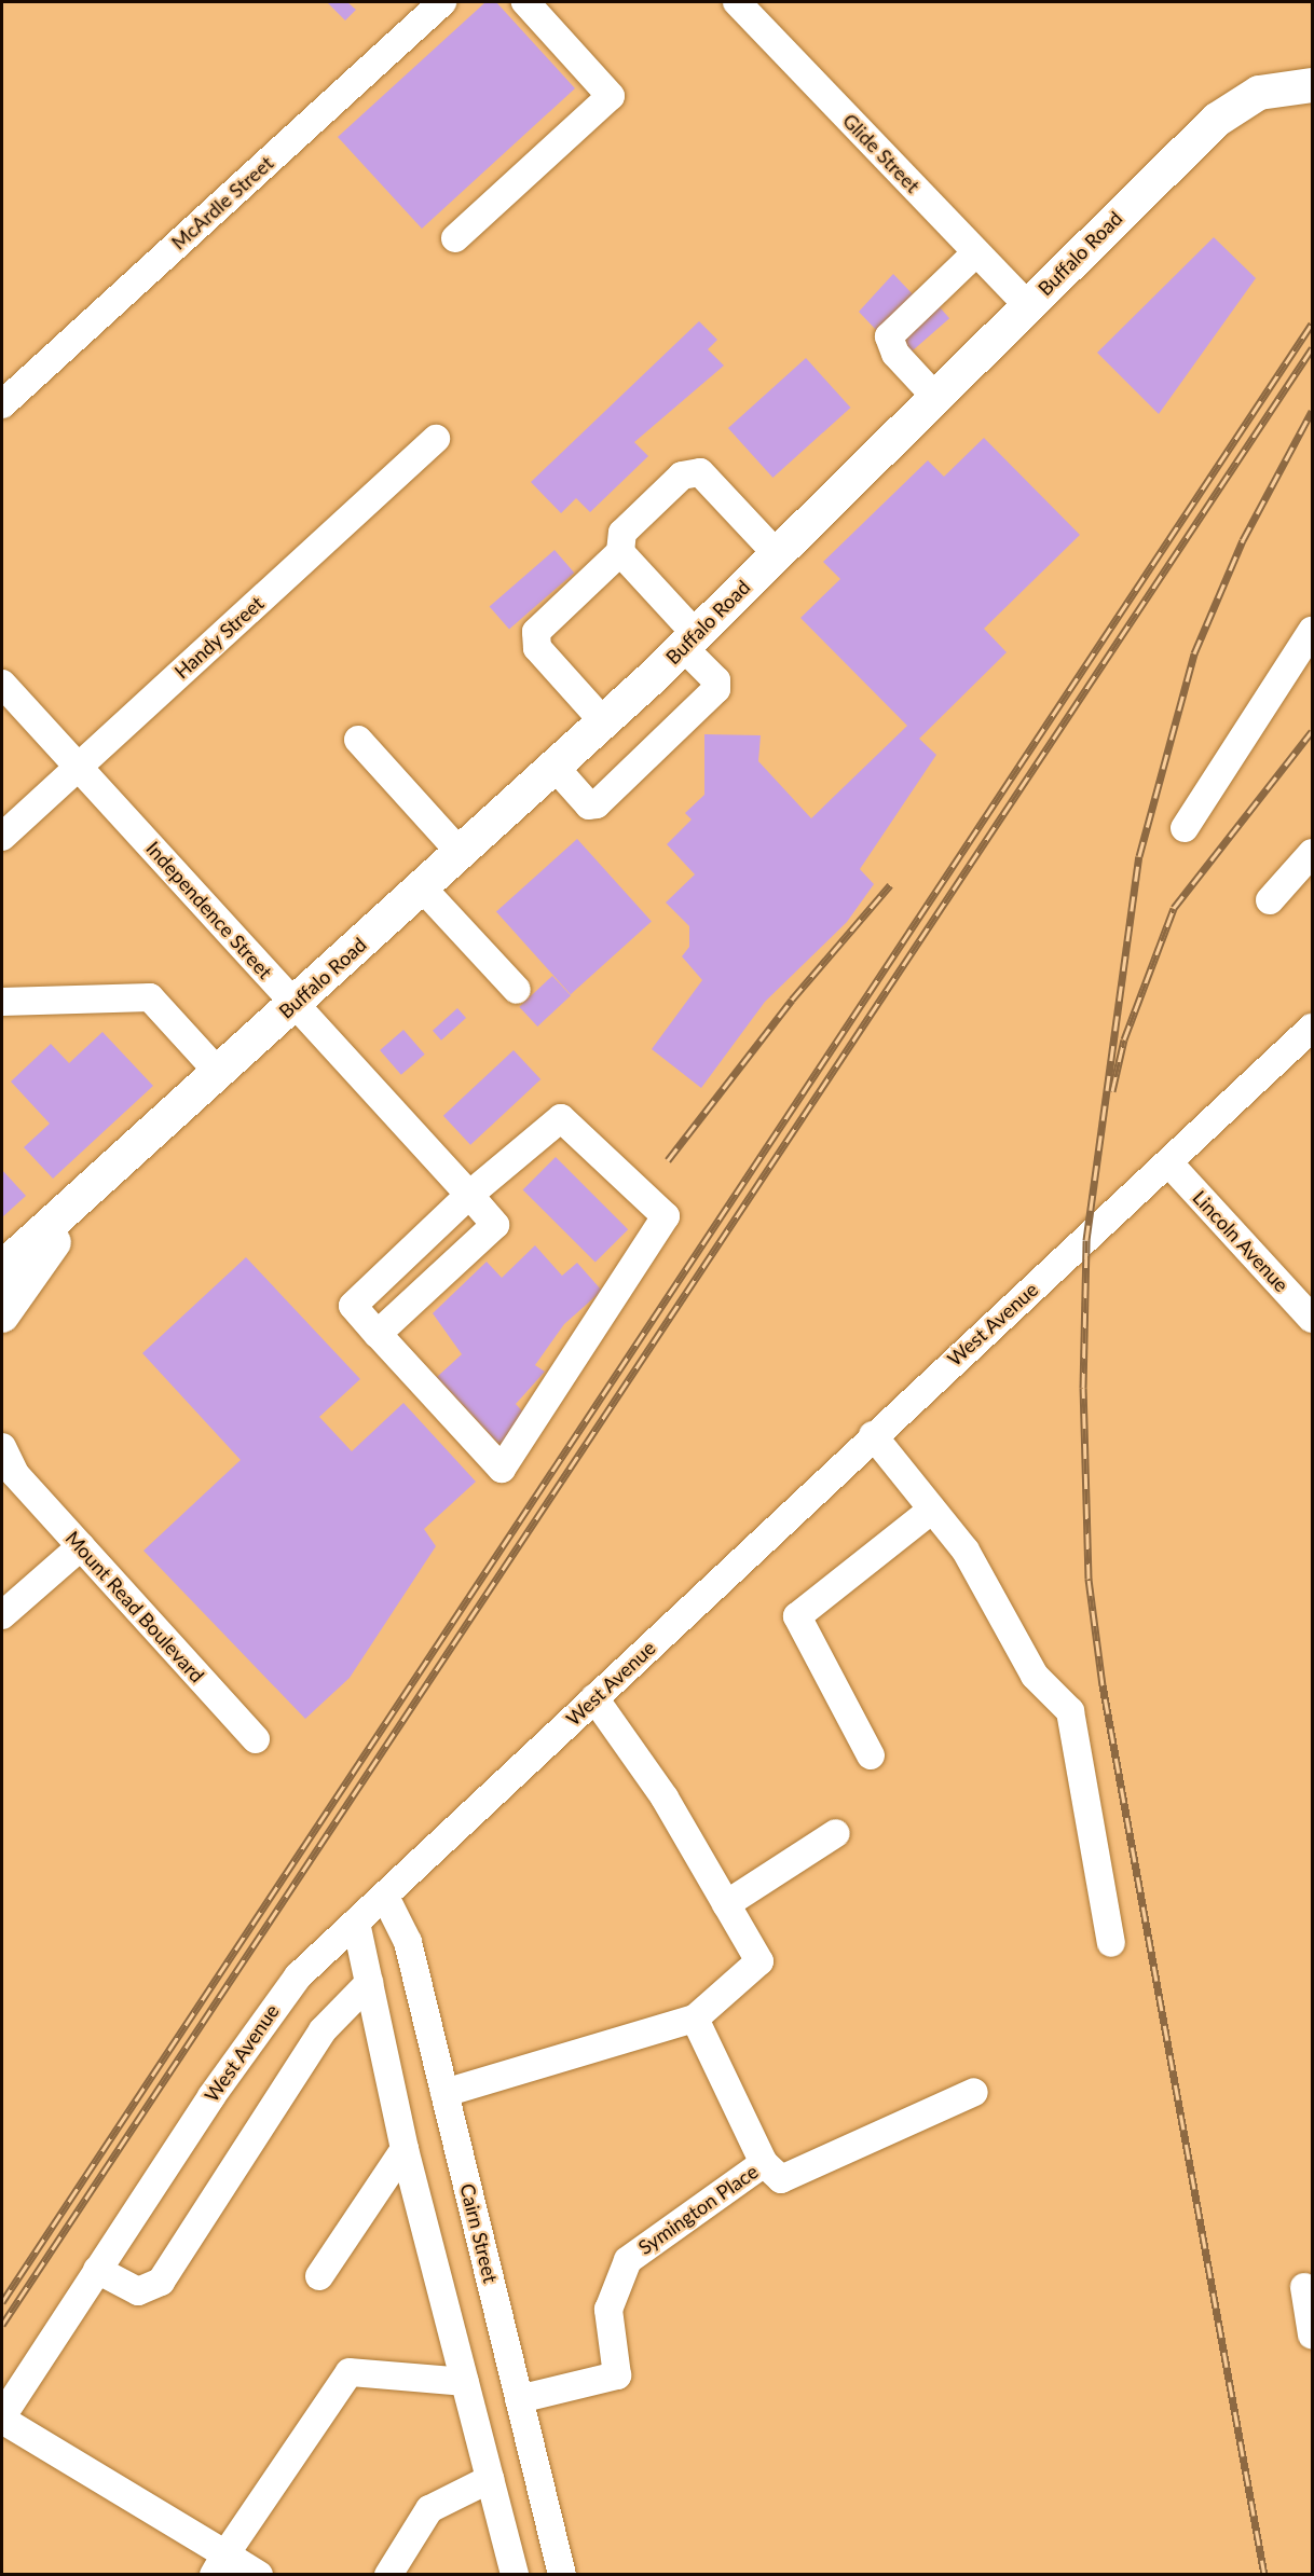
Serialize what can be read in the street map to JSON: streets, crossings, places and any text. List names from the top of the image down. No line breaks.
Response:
{"streets":{"main road":["Buffalo Road"],"street":["Glide Street","McArdle Street","Handy Street","Independence Street","Lincoln Avenue","West Avenue","Mount Read Boulevard","Symington Place","Cairn Street"]},"crossings":[["Glide Street","Buffalo Road"],["Buffalo Road","Independence Street"],["Handy Street","Independence Street"],["Lincoln Avenue","West Avenue"],["West Avenue","Cairn Street"],["Symington Place","Cairn Street"]]}
